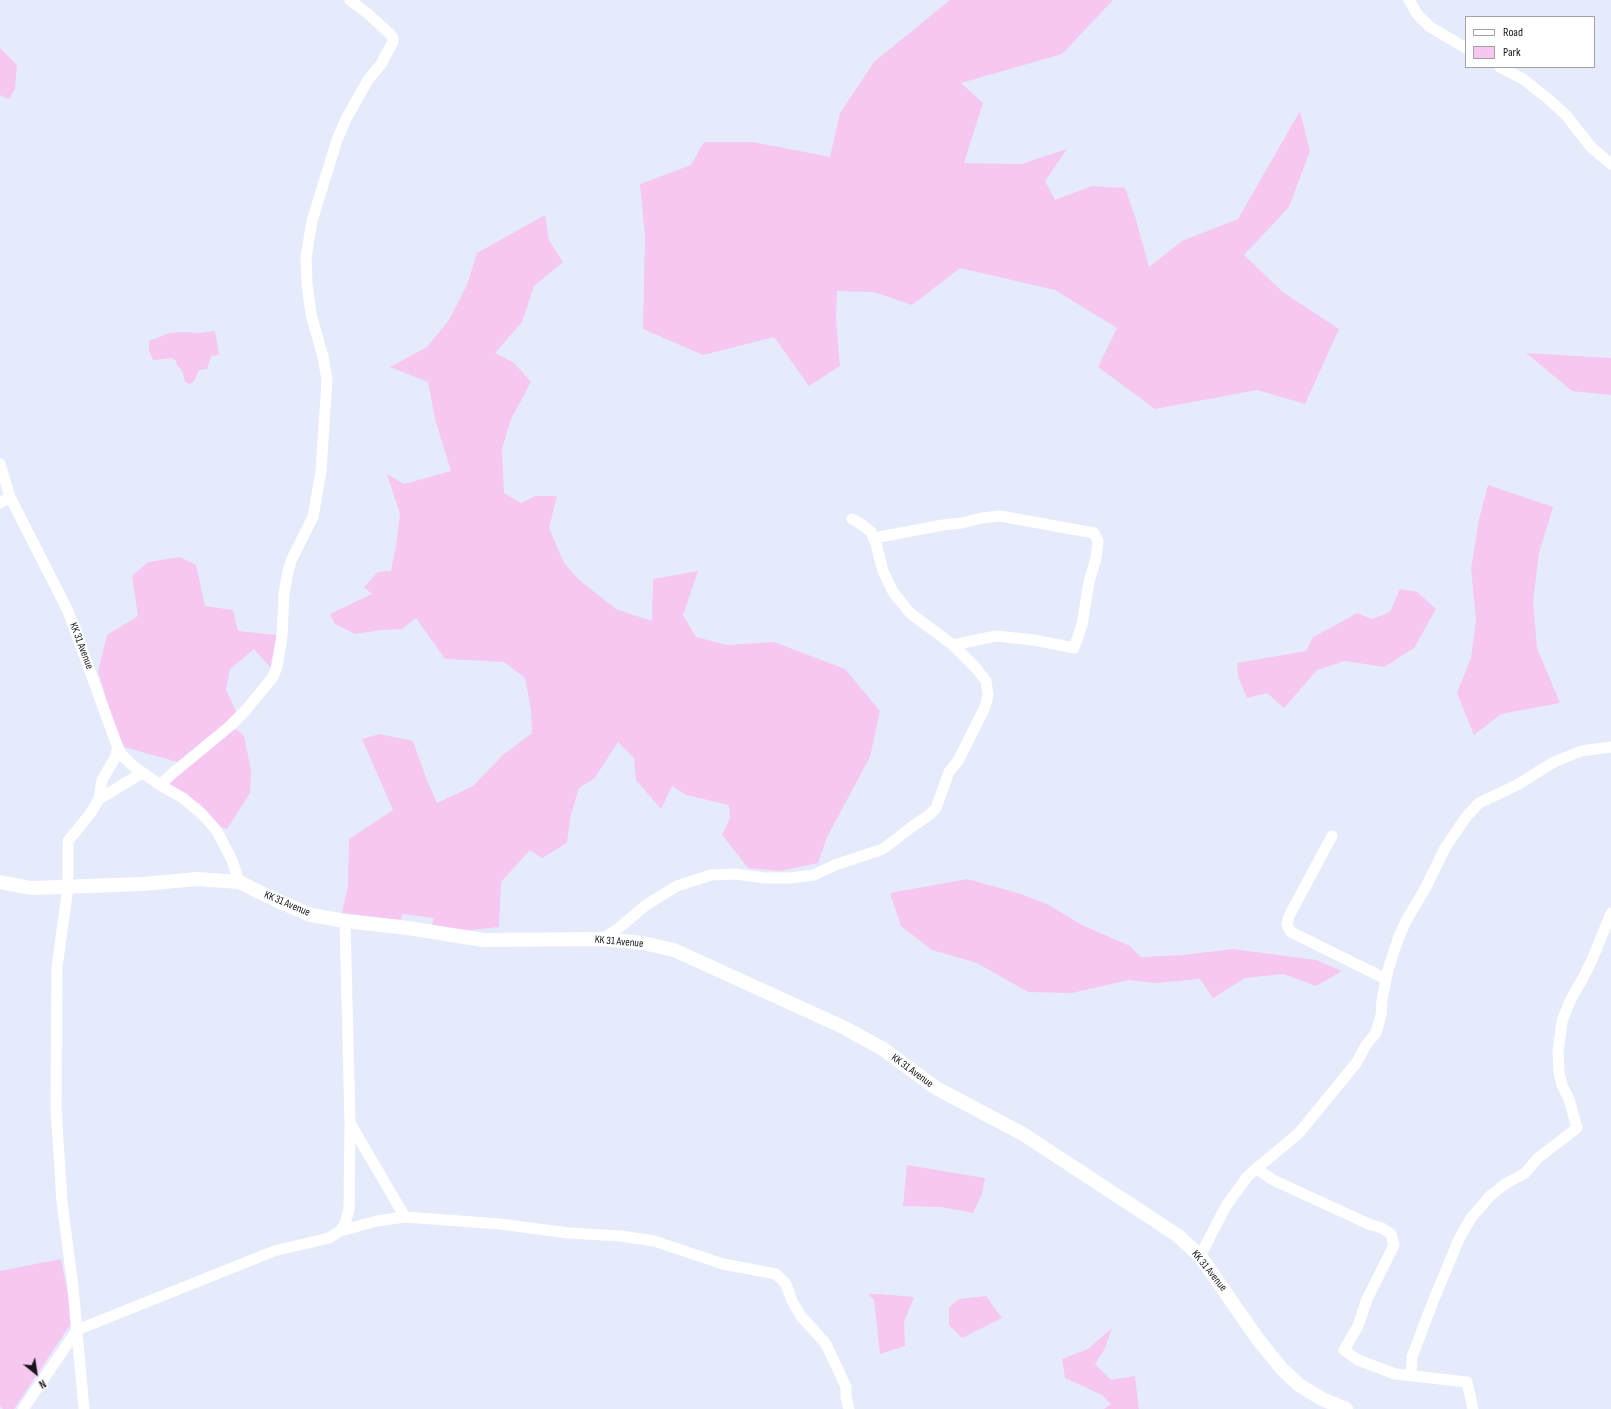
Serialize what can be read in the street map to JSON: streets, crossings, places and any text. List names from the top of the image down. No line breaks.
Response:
{"streets":{"main road":["KK 31 Avenue"]},"legend":["Road","Park"],"north":"bottom right"}
